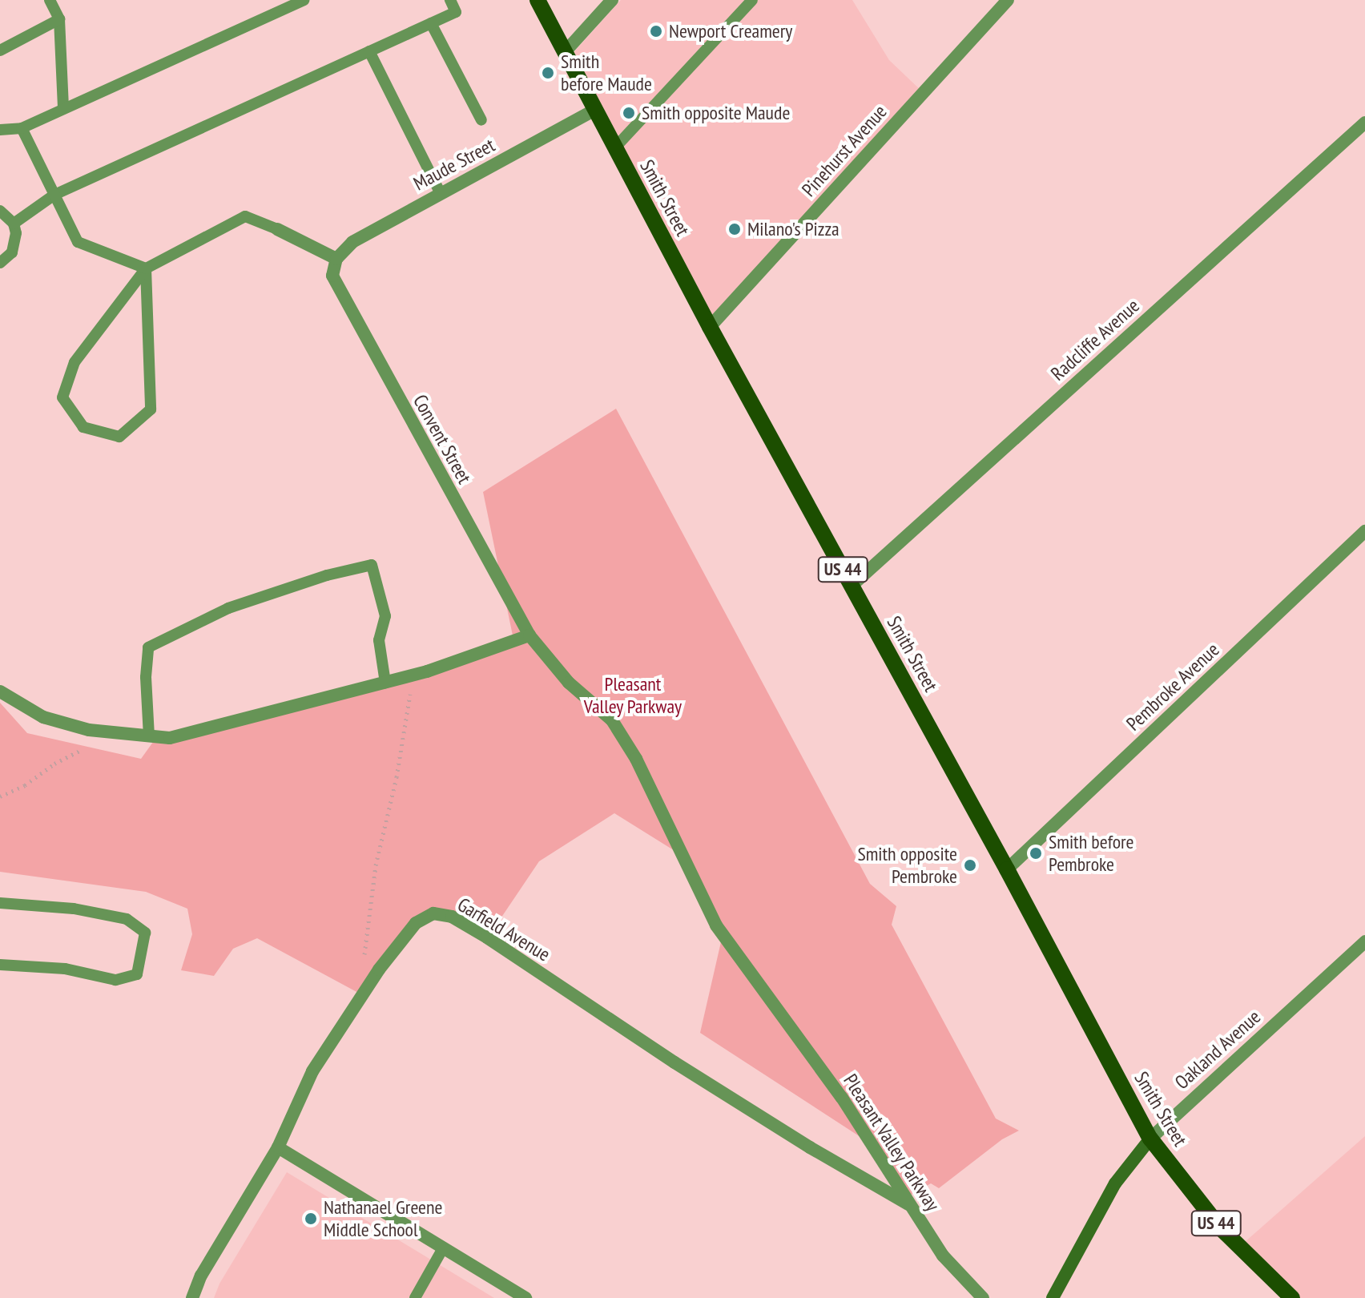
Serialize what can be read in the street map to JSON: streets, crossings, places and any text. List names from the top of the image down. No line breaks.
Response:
{"streets":{"main road":["Smith Street","US 44","Oakland Avenue"],"street":["Pinehurst Avenue","Maude Street","Radcliffe Avenue","Convent Street","Pembroke Avenue","Garfield Avenue","Pleasant Valley Parkway"]},"crossings":[["Pinehurst Avenue","Smith Street"],["Maude Street","Smith Street"],["Maude Street","Convent Street"],["Smith Street","Radcliffe Avenue"],["Smith Street","Pembroke Avenue"],["Smith Street","Oakland Avenue"],["Convent Street","Pleasant Valley Parkway"],["Garfield Avenue","Pleasant Valley Parkway"]],"parks":["Pleasant Valley Parkway"],"places":["Newport Creamery","Smith before Maude","Smith opposite Maude","Milano's Pizza","Smith before Pembroke","Smith opposite Pembroke","Nathanael Greene Middle School"]}
